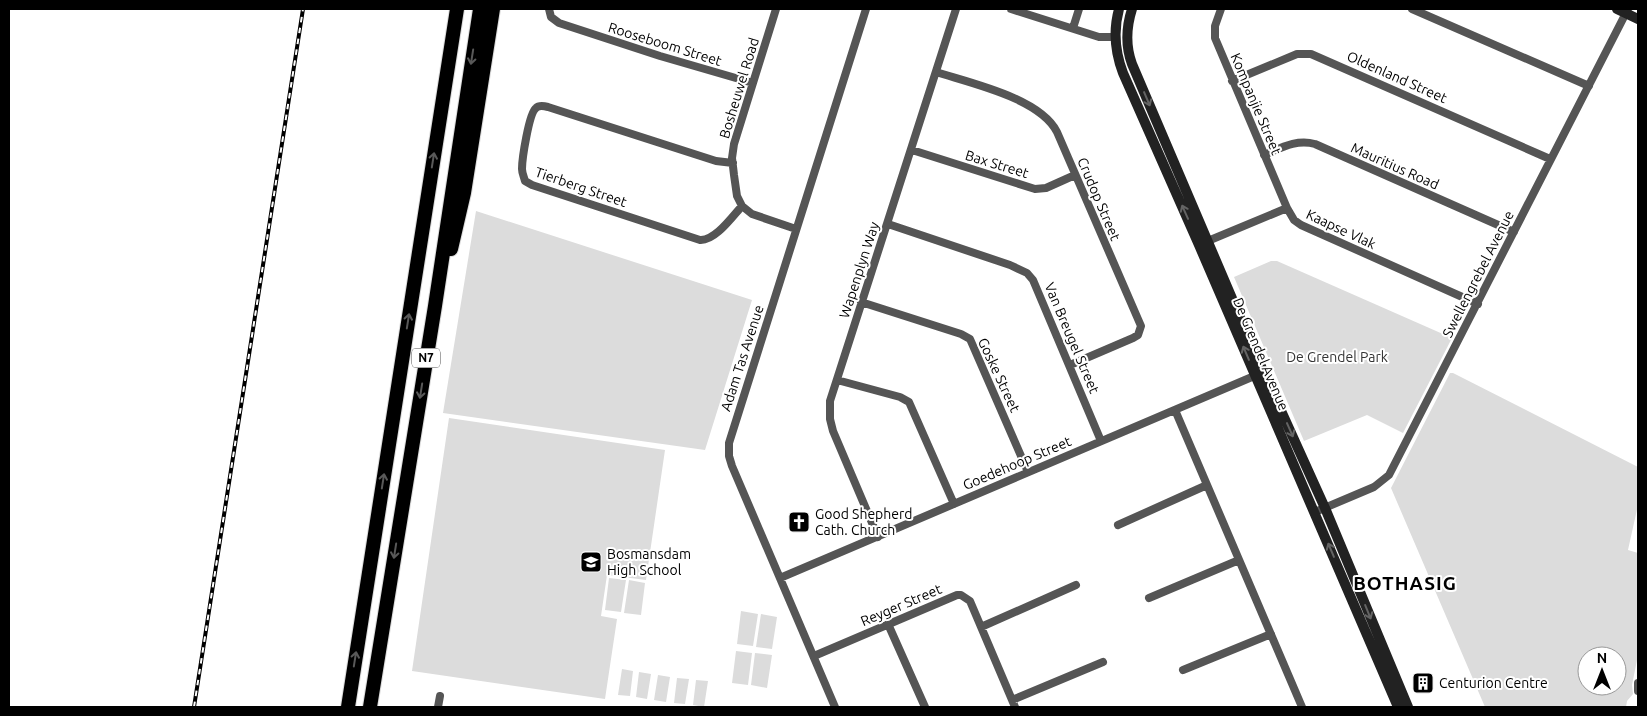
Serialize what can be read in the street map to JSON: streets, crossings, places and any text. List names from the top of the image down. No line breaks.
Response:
{"streets":{"highway":["N7"],"street":["Rooseboom Street","Oldenland Street","Bosheuwel Road","Kompanjie Street","Bax Street","Mauritius Road","Tierberg Street","Crudop Street","Kaapse Vlak","Wapenplyn Way","Swellengrebel Avenue","Van Breugel Street","De Grendel Avenue","Adam Tas Avenue","Goske Street","Goedehoop Street","Reyger Street"]},"crossings":[["Rooseboom Street","Bosheuwel Road"],["Oldenland Street","Kompanjie Street"],["Oldenland Street","Swellengrebel Avenue"],["Bosheuwel Road","Tierberg Street"],["Kompanjie Street","Mauritius Road"],["Kompanjie Street","Kaapse Vlak"],["Bax Street","Crudop Street"],["Bax Street","Wapenplyn Way"],["Mauritius Road","Swellengrebel Avenue"],["Crudop Street","Wapenplyn Way"],["Crudop Street","Van Breugel Street"],["Kaapse Vlak","Swellengrebel Avenue"],["Kaapse Vlak","De Grendel Avenue"],["Wapenplyn Way","Van Breugel Street"],["Wapenplyn Way","Goske Street"],["Wapenplyn Way","Goedehoop Street"],["Swellengrebel Avenue","De Grendel Avenue"],["Van Breugel Street","Goedehoop Street"],["De Grendel Avenue","Goedehoop Street"],["Adam Tas Avenue","Goedehoop Street"],["Adam Tas Avenue","Reyger Street"],["Goske Street","Goedehoop Street"]],"districts":["BOTHASIG"],"parks":["De Grendel Park"],"places":{"church":["Good Shepherd Cath. Church"],"school or university":["Bosmansdam High School"],"building":["Centurion Centre"]},"north":"top"}
